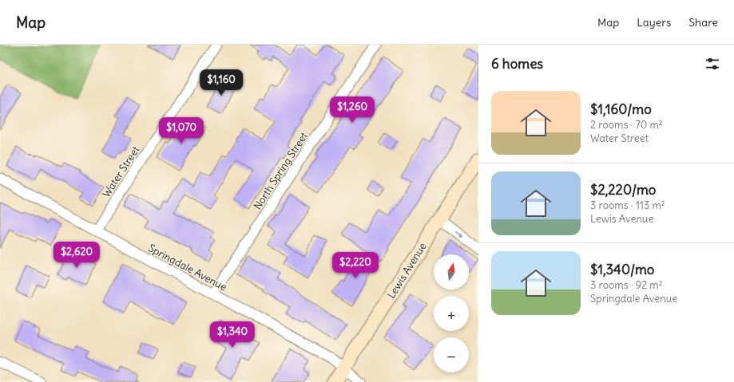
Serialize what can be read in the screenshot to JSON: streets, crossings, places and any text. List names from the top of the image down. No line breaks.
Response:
{"streets":{"main road":["Lewis Avenue"],"street":["North Spring Street","Water Street","Springdale Avenue"]},"crossings":[["North Spring Street","Springdale Avenue"],["Water Street","Springdale Avenue"],["Springdale Avenue","Lewis Avenue"]],"north":"top","page":{"header":"Map","nav":["Map","Layers","Share"],"heading":"6 homes","price":["$1,160","$1,260","$1,070","$2,620","$2,220","$1,340"],"list":[{"name":"$1,160/mo","note":"2 rooms · 70 m² · Water Street"},{"name":"$2,220/mo","note":"3 rooms · 113 m² · Lewis Avenue"},{"name":"$1,340/mo","note":"3 rooms · 92 m² · Springdale Avenue"}],"map_buttons":["+","−"]}}
